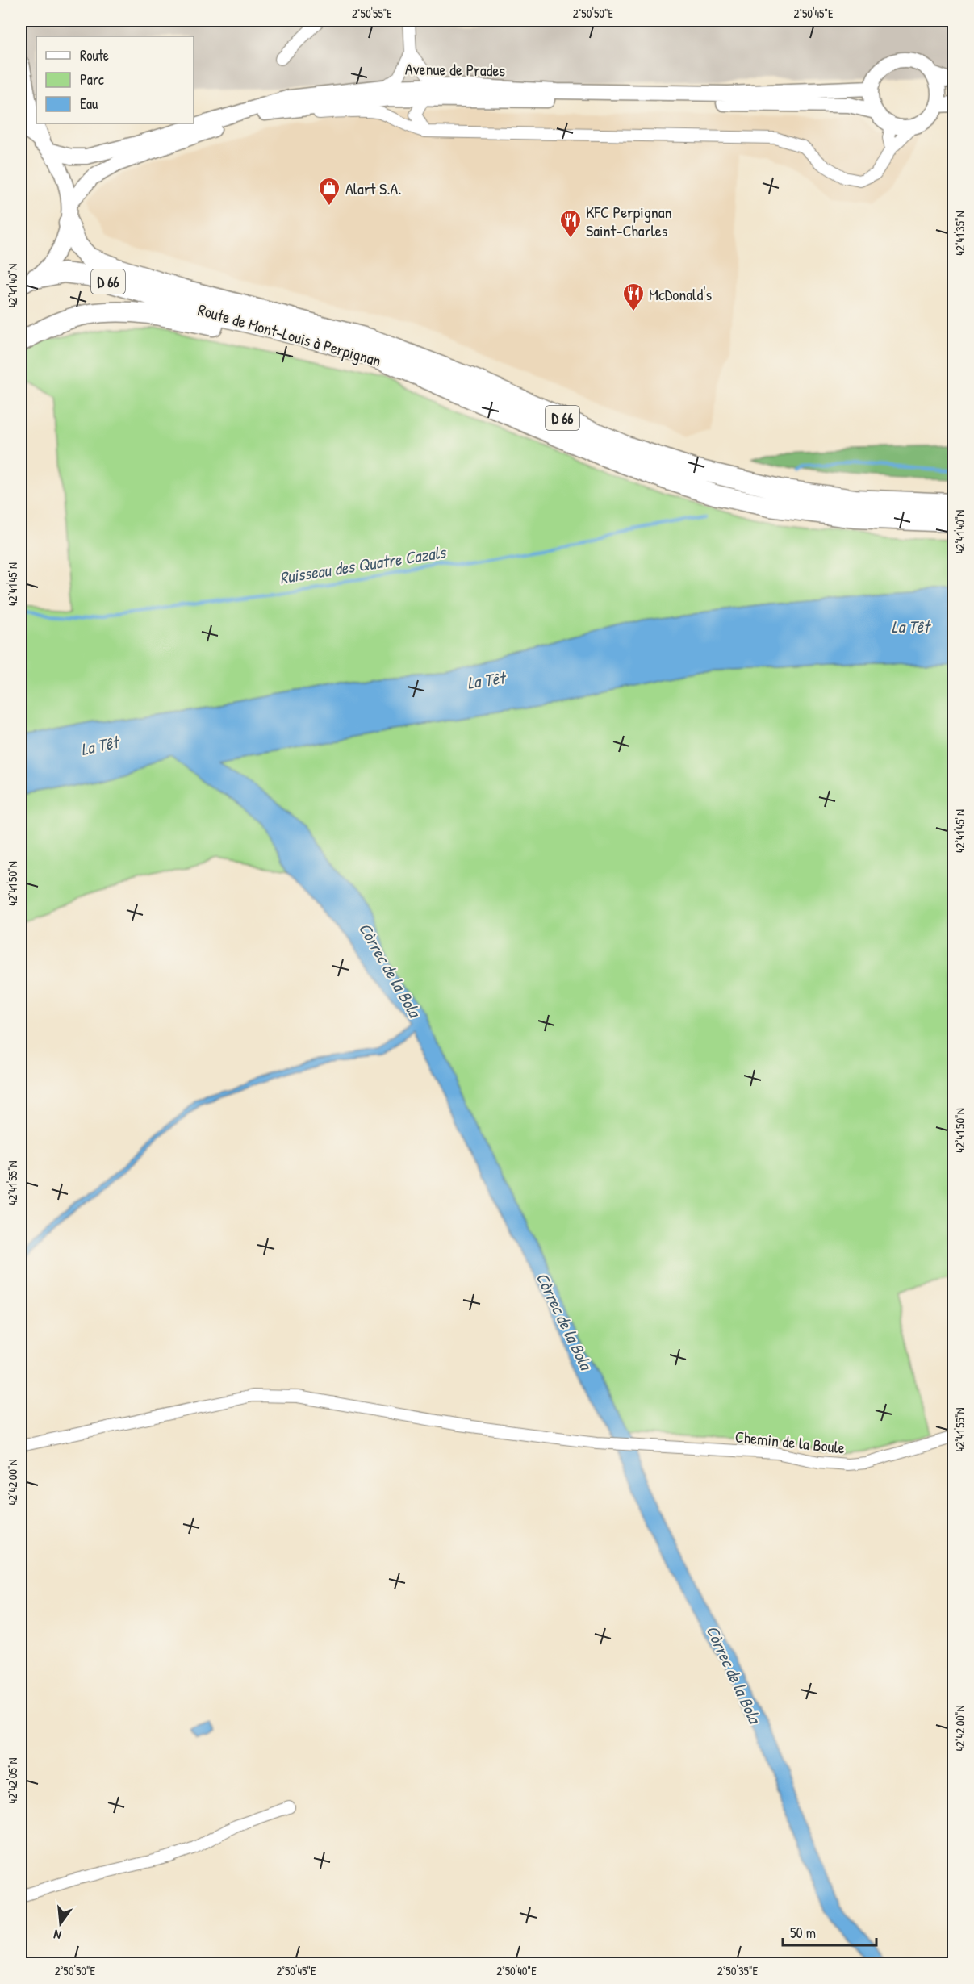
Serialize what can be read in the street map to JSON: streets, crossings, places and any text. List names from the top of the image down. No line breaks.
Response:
{"streets":{"highway":["D 66","Route de Mont-Louis à Perpignan"],"main road":["Avenue de Prades"],"street":["Chemin de la Boule"]},"crossings":[["D 66","Route de Mont-Louis à Perpignan"]],"water":["Ruisseau des Quatre Cazals","La Têt","Còrrec de la Bola"],"places":{"shop":["Alart S.A."],"restaurant":["KFC Perpignan Saint-Charles","McDonald's"]},"legend":["Route","Parc","Eau"],"scale_bar":"50 m","north":"bottom","coordinates":["2°50'55\"E","2°50'50\"E","2°50'45\"E","42°41'35\"N","42°41'40\"N","42°41'45\"N","42°41'50\"N","42°41'55\"N","42°42'00\"N","42°42'05\"N","2°50'40\"E","2°50'35\"E"]}
